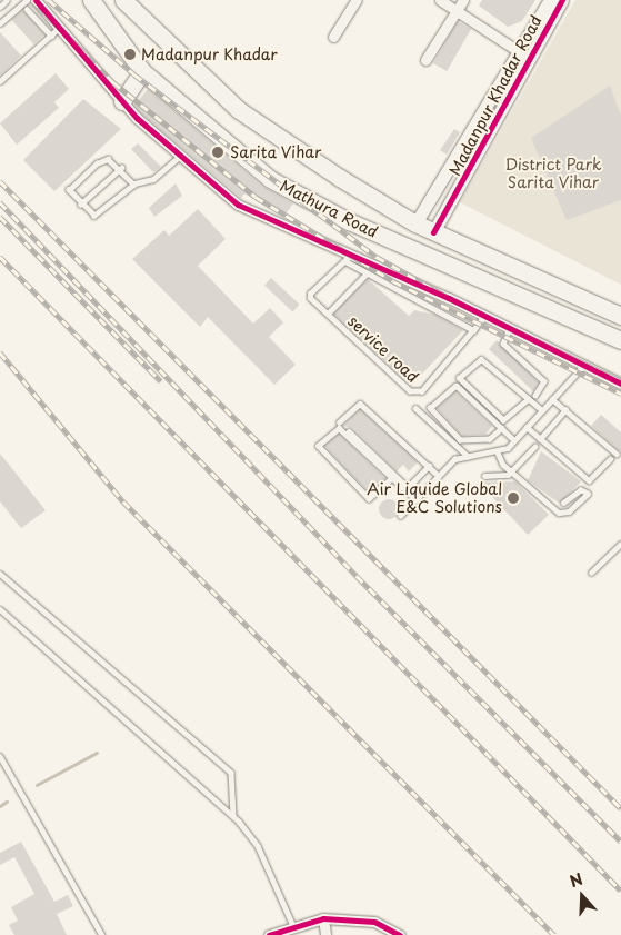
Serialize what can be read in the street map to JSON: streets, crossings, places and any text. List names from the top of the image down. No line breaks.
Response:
{"streets":{"highway":["Mathura Road"],"street":["Madanpur Khadar Road"],"lane":["service road"]},"crossings":[["Madanpur Khadar Road","Mathura Road"]],"parks":["District Park Sarita Vihar"],"places":["Madanpur Khadar","Sarita Vihar","Air Liquide Global E&C Solutions"],"north":"top"}
